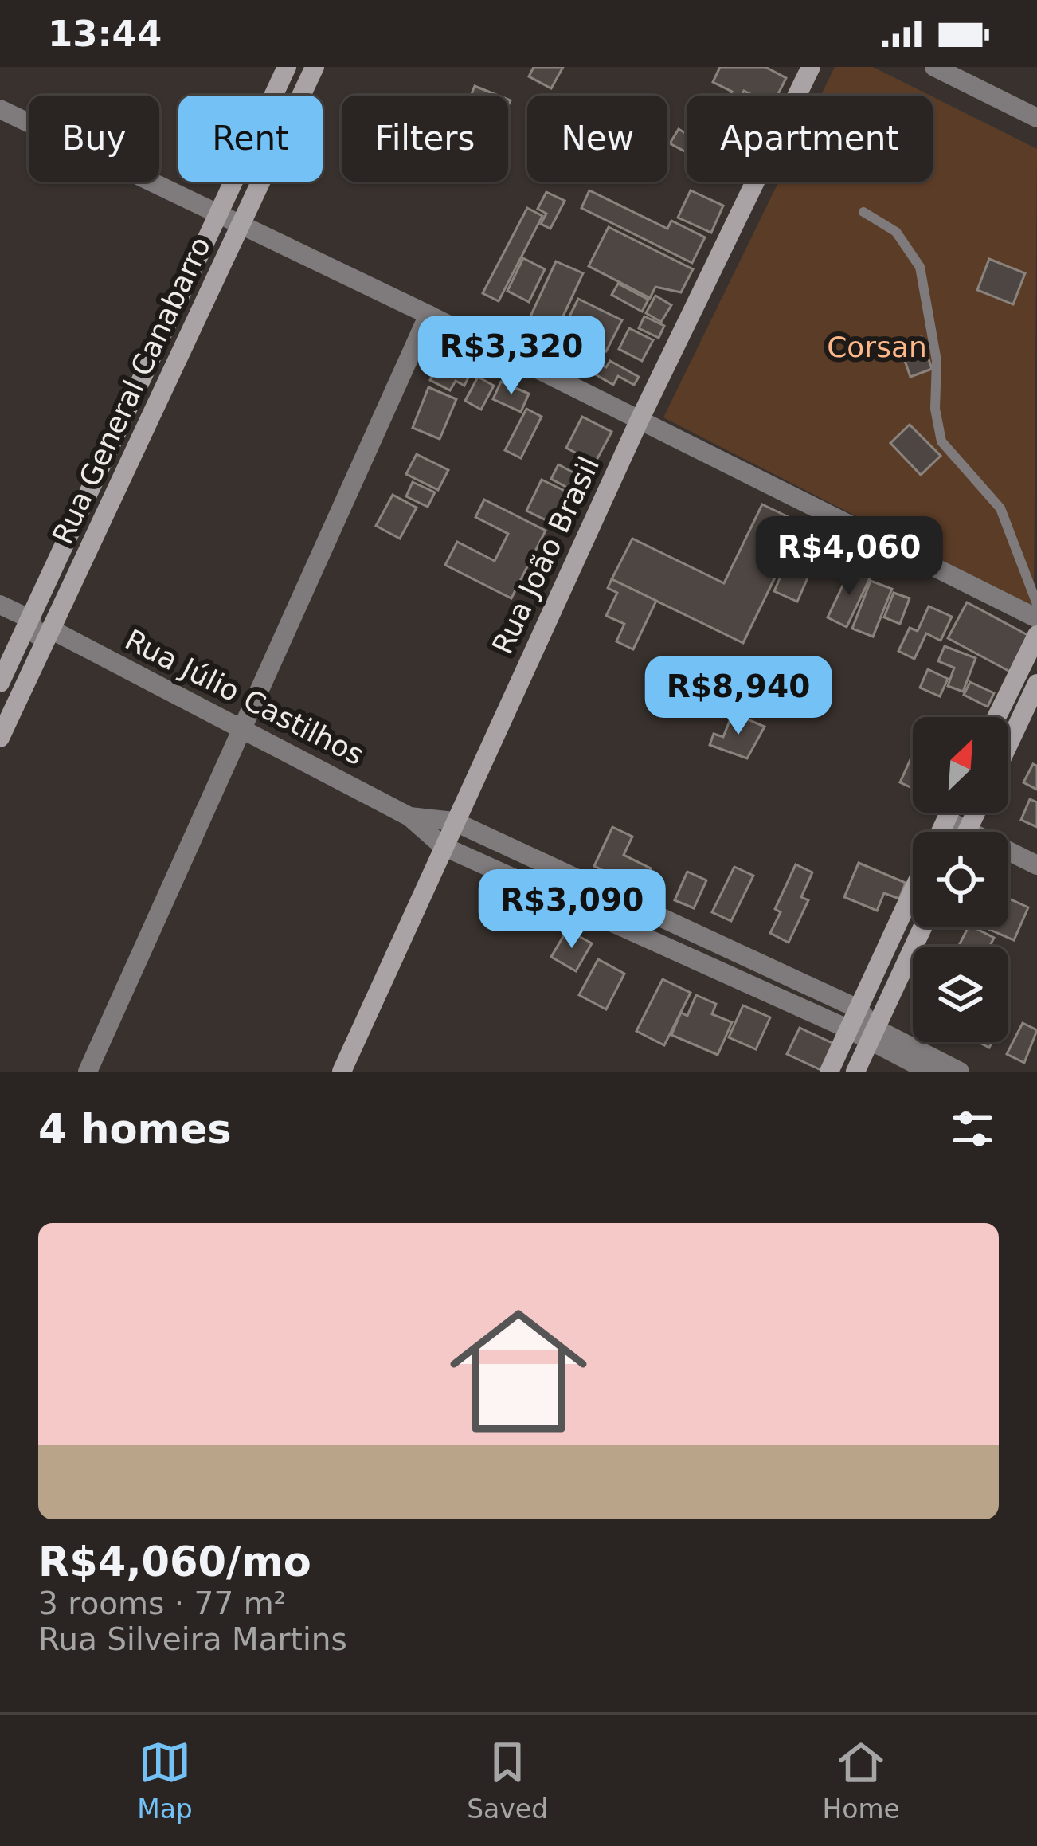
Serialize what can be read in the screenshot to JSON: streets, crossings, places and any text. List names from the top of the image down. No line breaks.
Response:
{"streets":{"street":["Rua General Canabarro","Rua João Brasil","Rua Júlio Castilhos"]},"crossings":[["Rua General Canabarro","Rua Júlio Castilhos"],["Rua João Brasil","Rua Júlio Castilhos"]],"parks":["Corsan"],"north":"top right","page":{"status":"13:44","chip":["Buy","Rent","Filters","New","Apartment"],"price":["R$3,320","R$4,060","R$8,940","R$3,090"],"heading":"4 homes","list":[{"name":"R$4,060/mo","note":"3 rooms · 77 m² · Rua Silveira Martins"}],"tabs":["Map","Saved","Home"]}}
